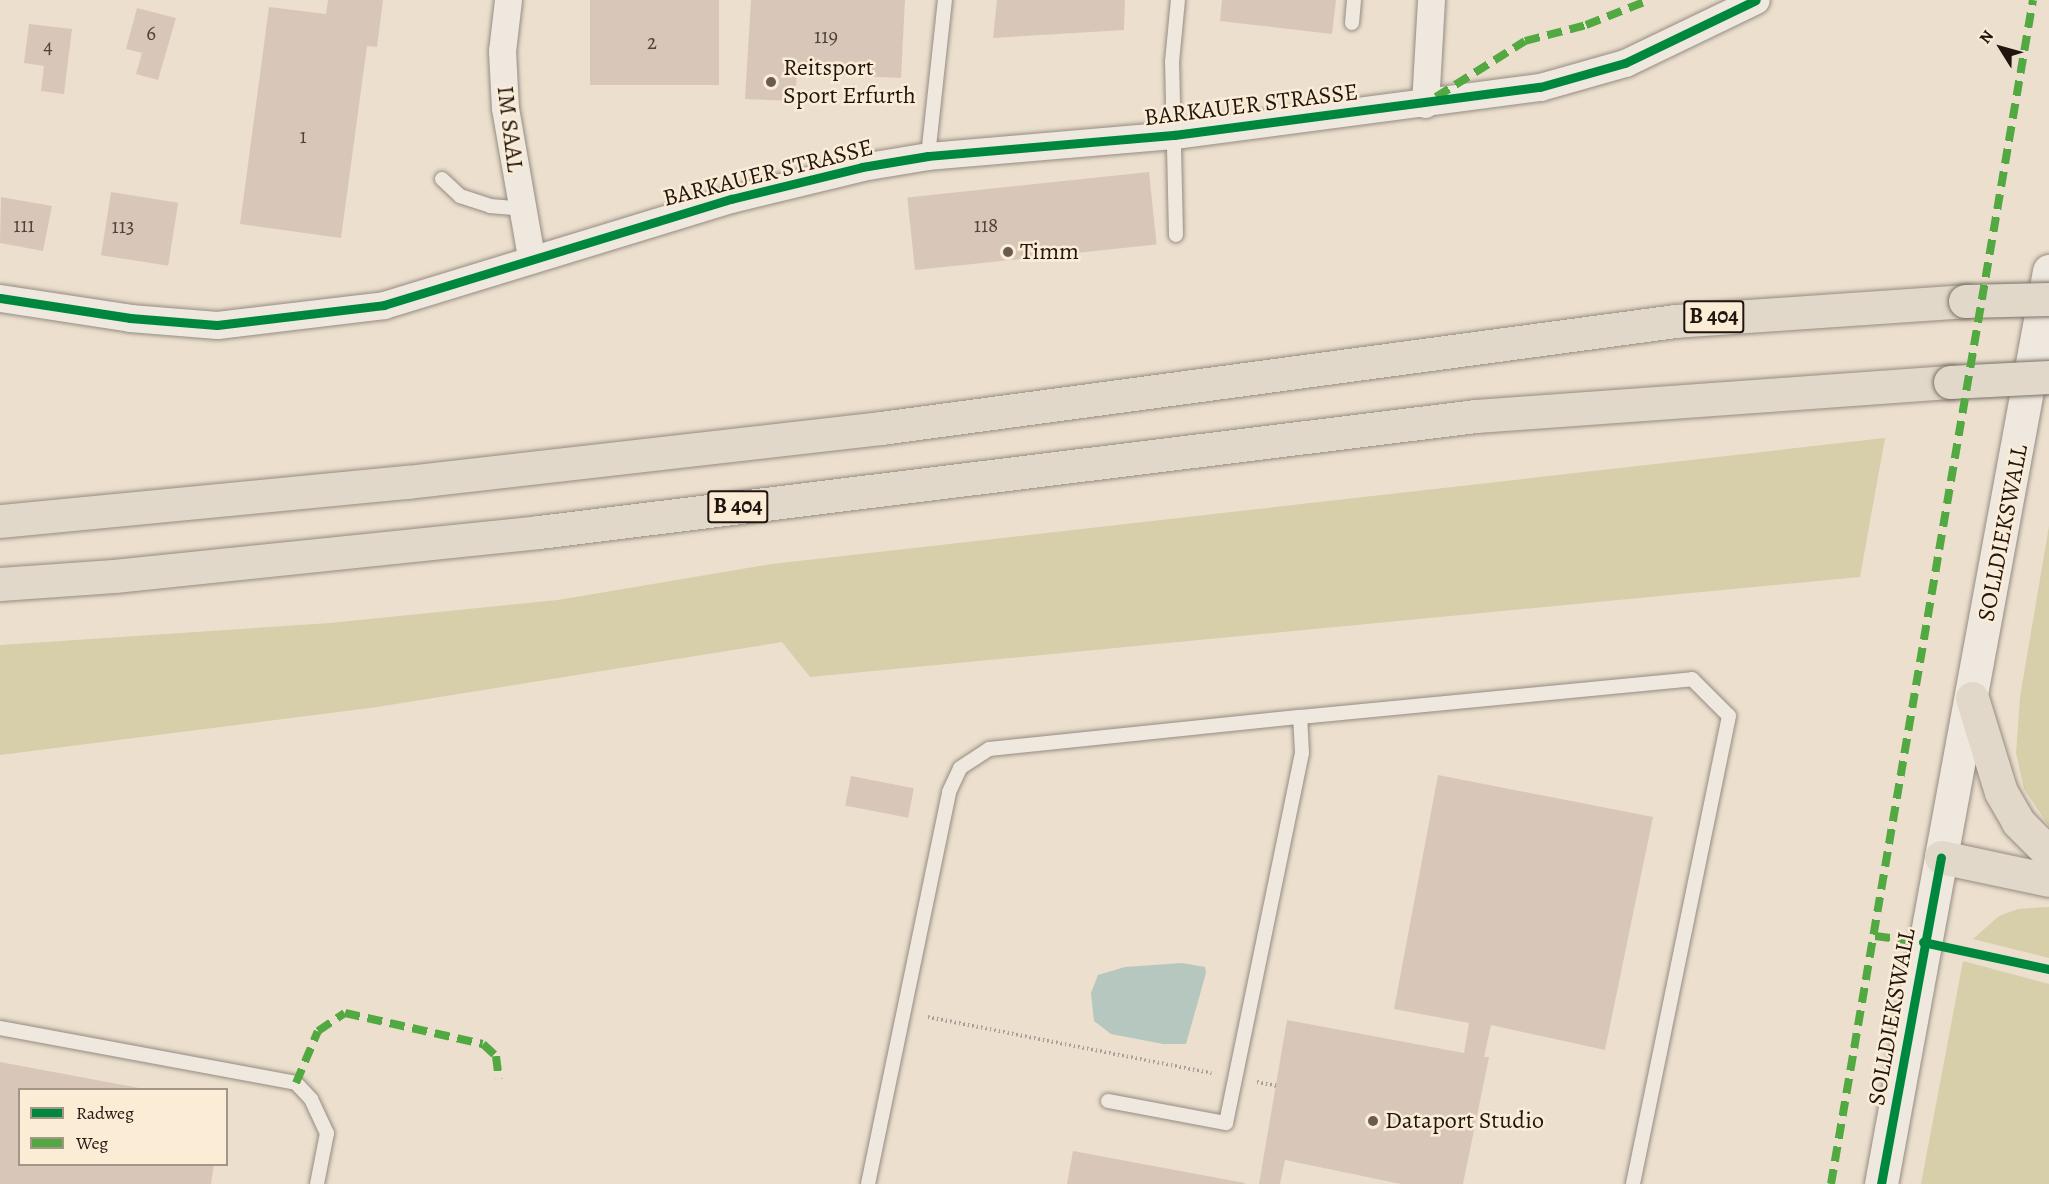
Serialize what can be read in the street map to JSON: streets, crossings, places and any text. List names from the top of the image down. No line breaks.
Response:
{"streets":{"highway":["B 404"],"main road":["SOLLDIEKSWALL"],"street":["BARKAUER STRASSE","IM SAAL"]},"crossings":[["BARKAUER STRASSE","IM SAAL"]],"places":["Reitsport Sport Erfurth","Timm","Dataport Studio"],"house_numbers":["6","119","2","4","1","111","118","113"],"legend":["Radweg","Weg"],"north":"top left"}
